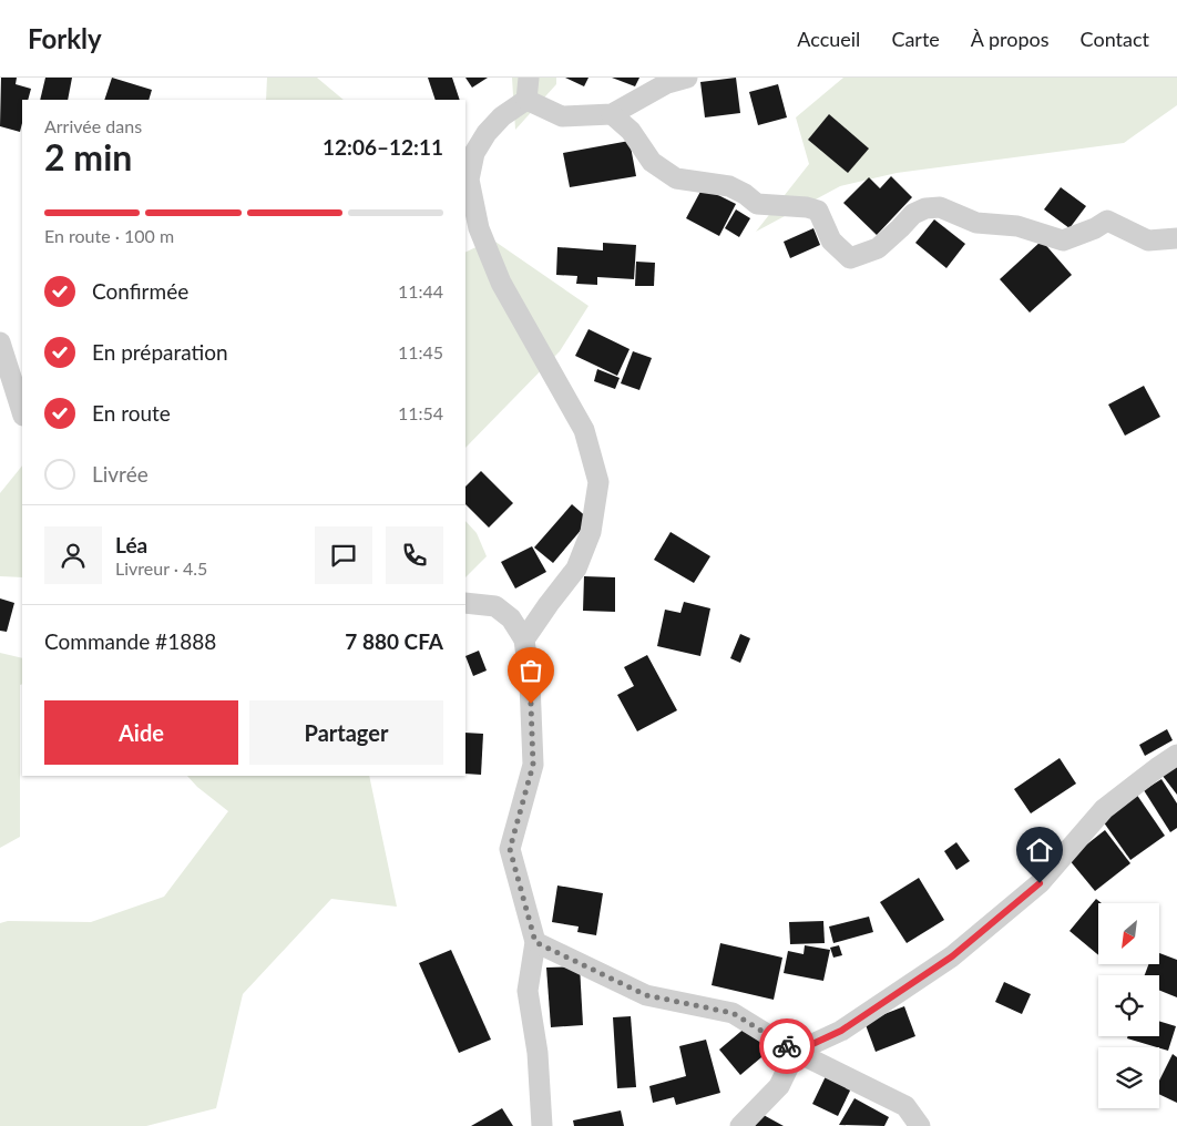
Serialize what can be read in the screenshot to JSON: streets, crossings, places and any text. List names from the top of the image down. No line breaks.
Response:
{"north":"bottom left","page":{"header":"Forkly","nav":["Accueil","Carte","À propos","Contact"],"heading":["2 min","Arrivée dans","12:06–12:11"],"panel":["Léa","Livreur · 4.5","Commande #1888","7 880 CFA"],"bar":"En route · 100 m","list":[["Confirmée","11:44"],["En préparation","11:45"],["En route","11:54"],"Livrée"],"buttons":["Aide","Partager"]}}
